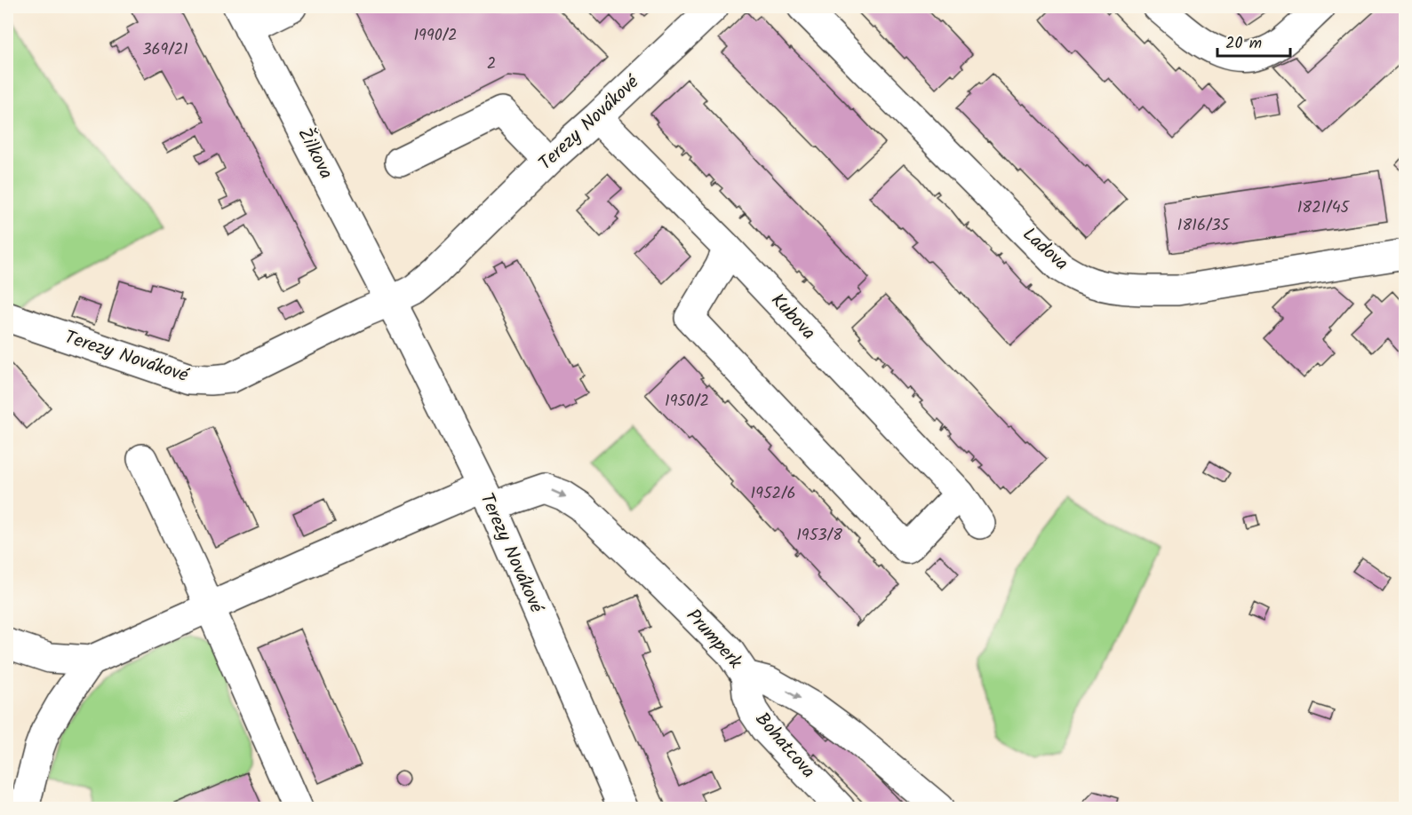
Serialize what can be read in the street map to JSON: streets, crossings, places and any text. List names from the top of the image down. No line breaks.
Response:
{"streets":{"street":["Terezy Novákové","Žilkova","Ladova","Kubova","Prumperk","Bohatcova"]},"crossings":[["Terezy Novákové","Žilkova"],["Terezy Novákové","Kubova"],["Terezy Novákové","Prumperk"],["Prumperk","Bohatcova"]],"one_way":["Prumperk"],"house_numbers":["1990/2","369/21","2","1821/45","1816/35","1950/2","1952/6","1953/8"],"scale_bar":"20 m"}
